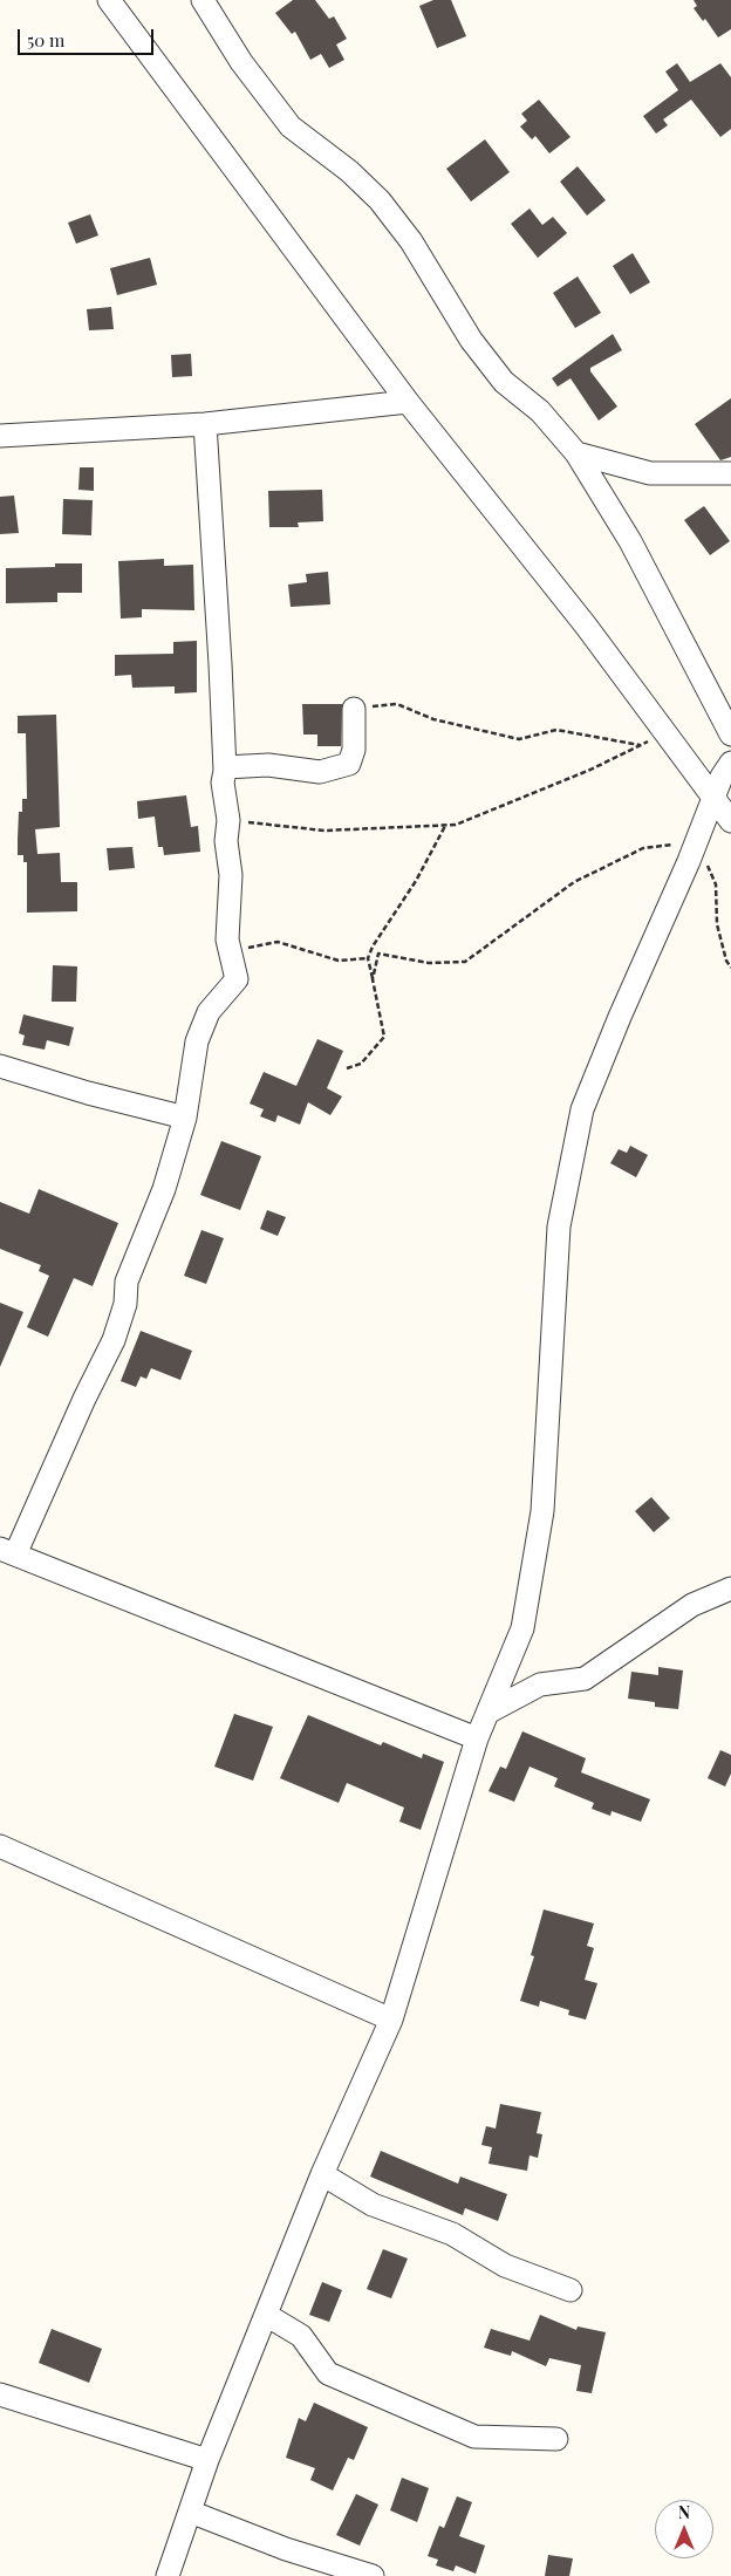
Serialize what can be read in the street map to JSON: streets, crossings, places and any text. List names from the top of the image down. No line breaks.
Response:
{"scale_bar":"50 m","north":"top"}
